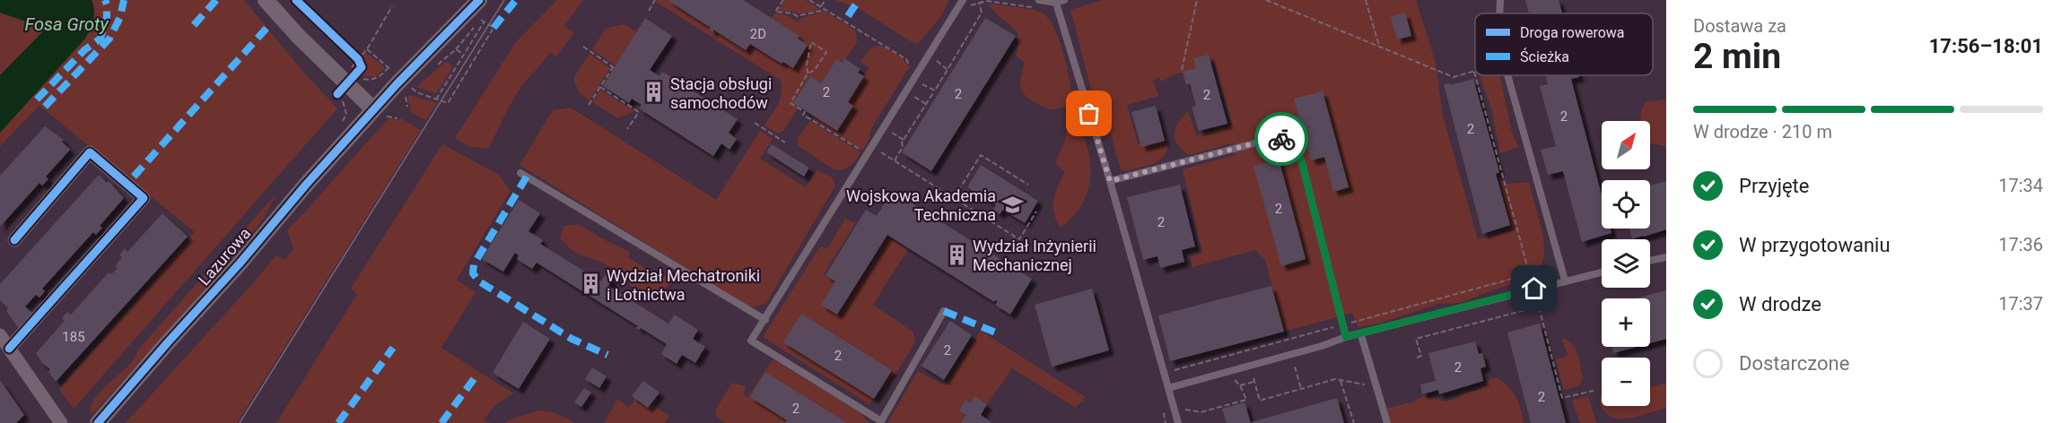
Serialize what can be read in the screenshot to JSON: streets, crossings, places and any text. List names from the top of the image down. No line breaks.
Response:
{"streets":{"street":["Lazurowa"]},"water":["Fosa Groty"],"places":{"building":["Stacja obsługi samochodów","Wydział Inżynierii Mechanicznej","Wydział Mechatroniki i Lotnictwa"],"school or university":["Wojskowa Akademia Techniczna"]},"house_numbers":["2D","2","2","2","2","2","2","2","185","2","2","2","2","2"],"legend":["Droga rowerowa","Ścieżka"],"north":"top right","page":{"heading":["2 min","Dostawa za","17:56–18:01"],"bar":"W drodze · 210 m","map_buttons":["+","−"],"list":[["Przyjęte","17:34"],["W przygotowaniu","17:36"],["W drodze","17:37"],"Dostarczone"]}}
